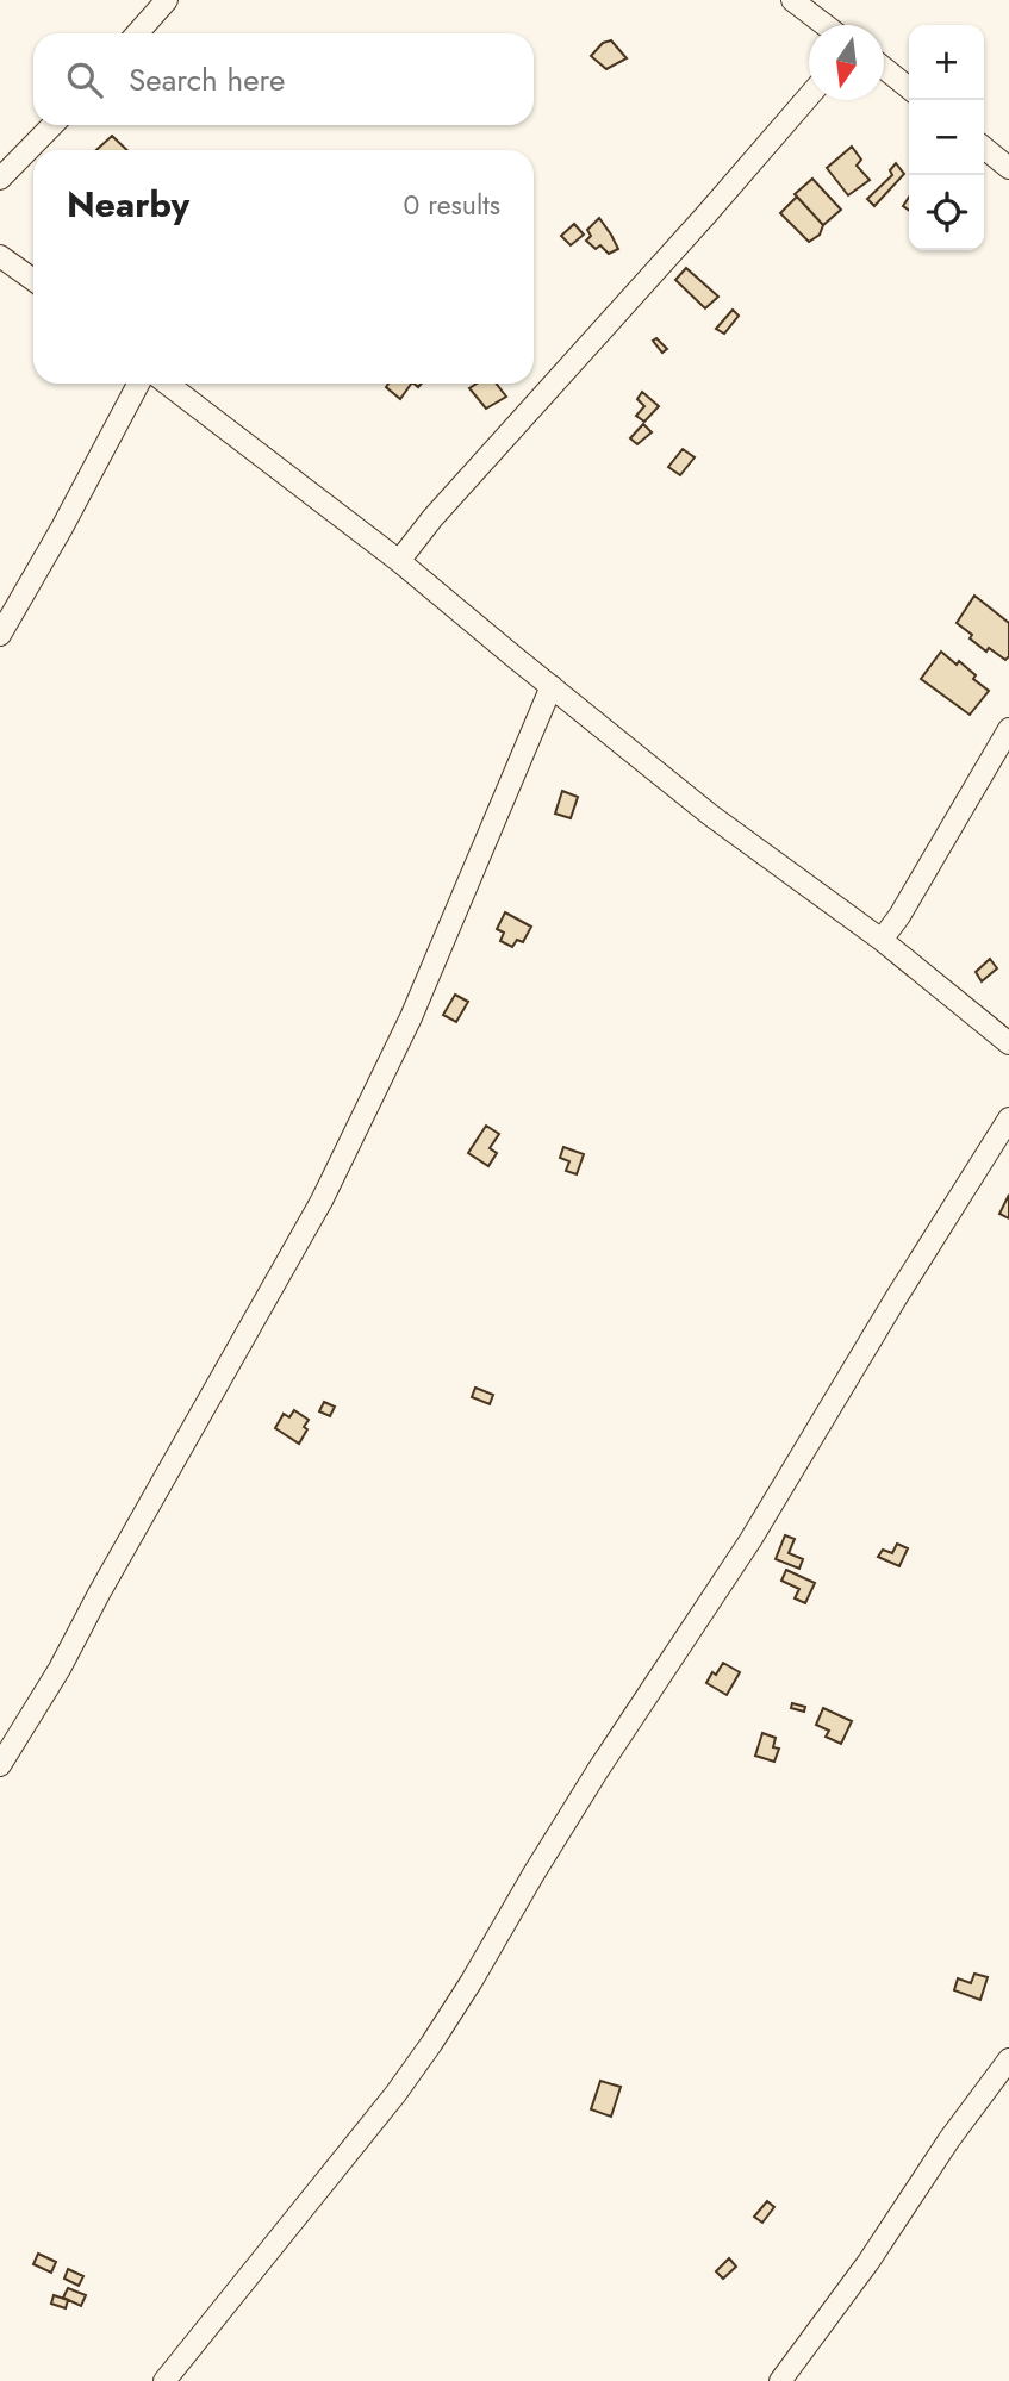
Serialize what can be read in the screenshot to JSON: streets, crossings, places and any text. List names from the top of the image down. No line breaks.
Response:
{"north":"bottom","page":{"map_buttons":["+","−"],"search":"Search here","heading":["Nearby","0 results"]}}
